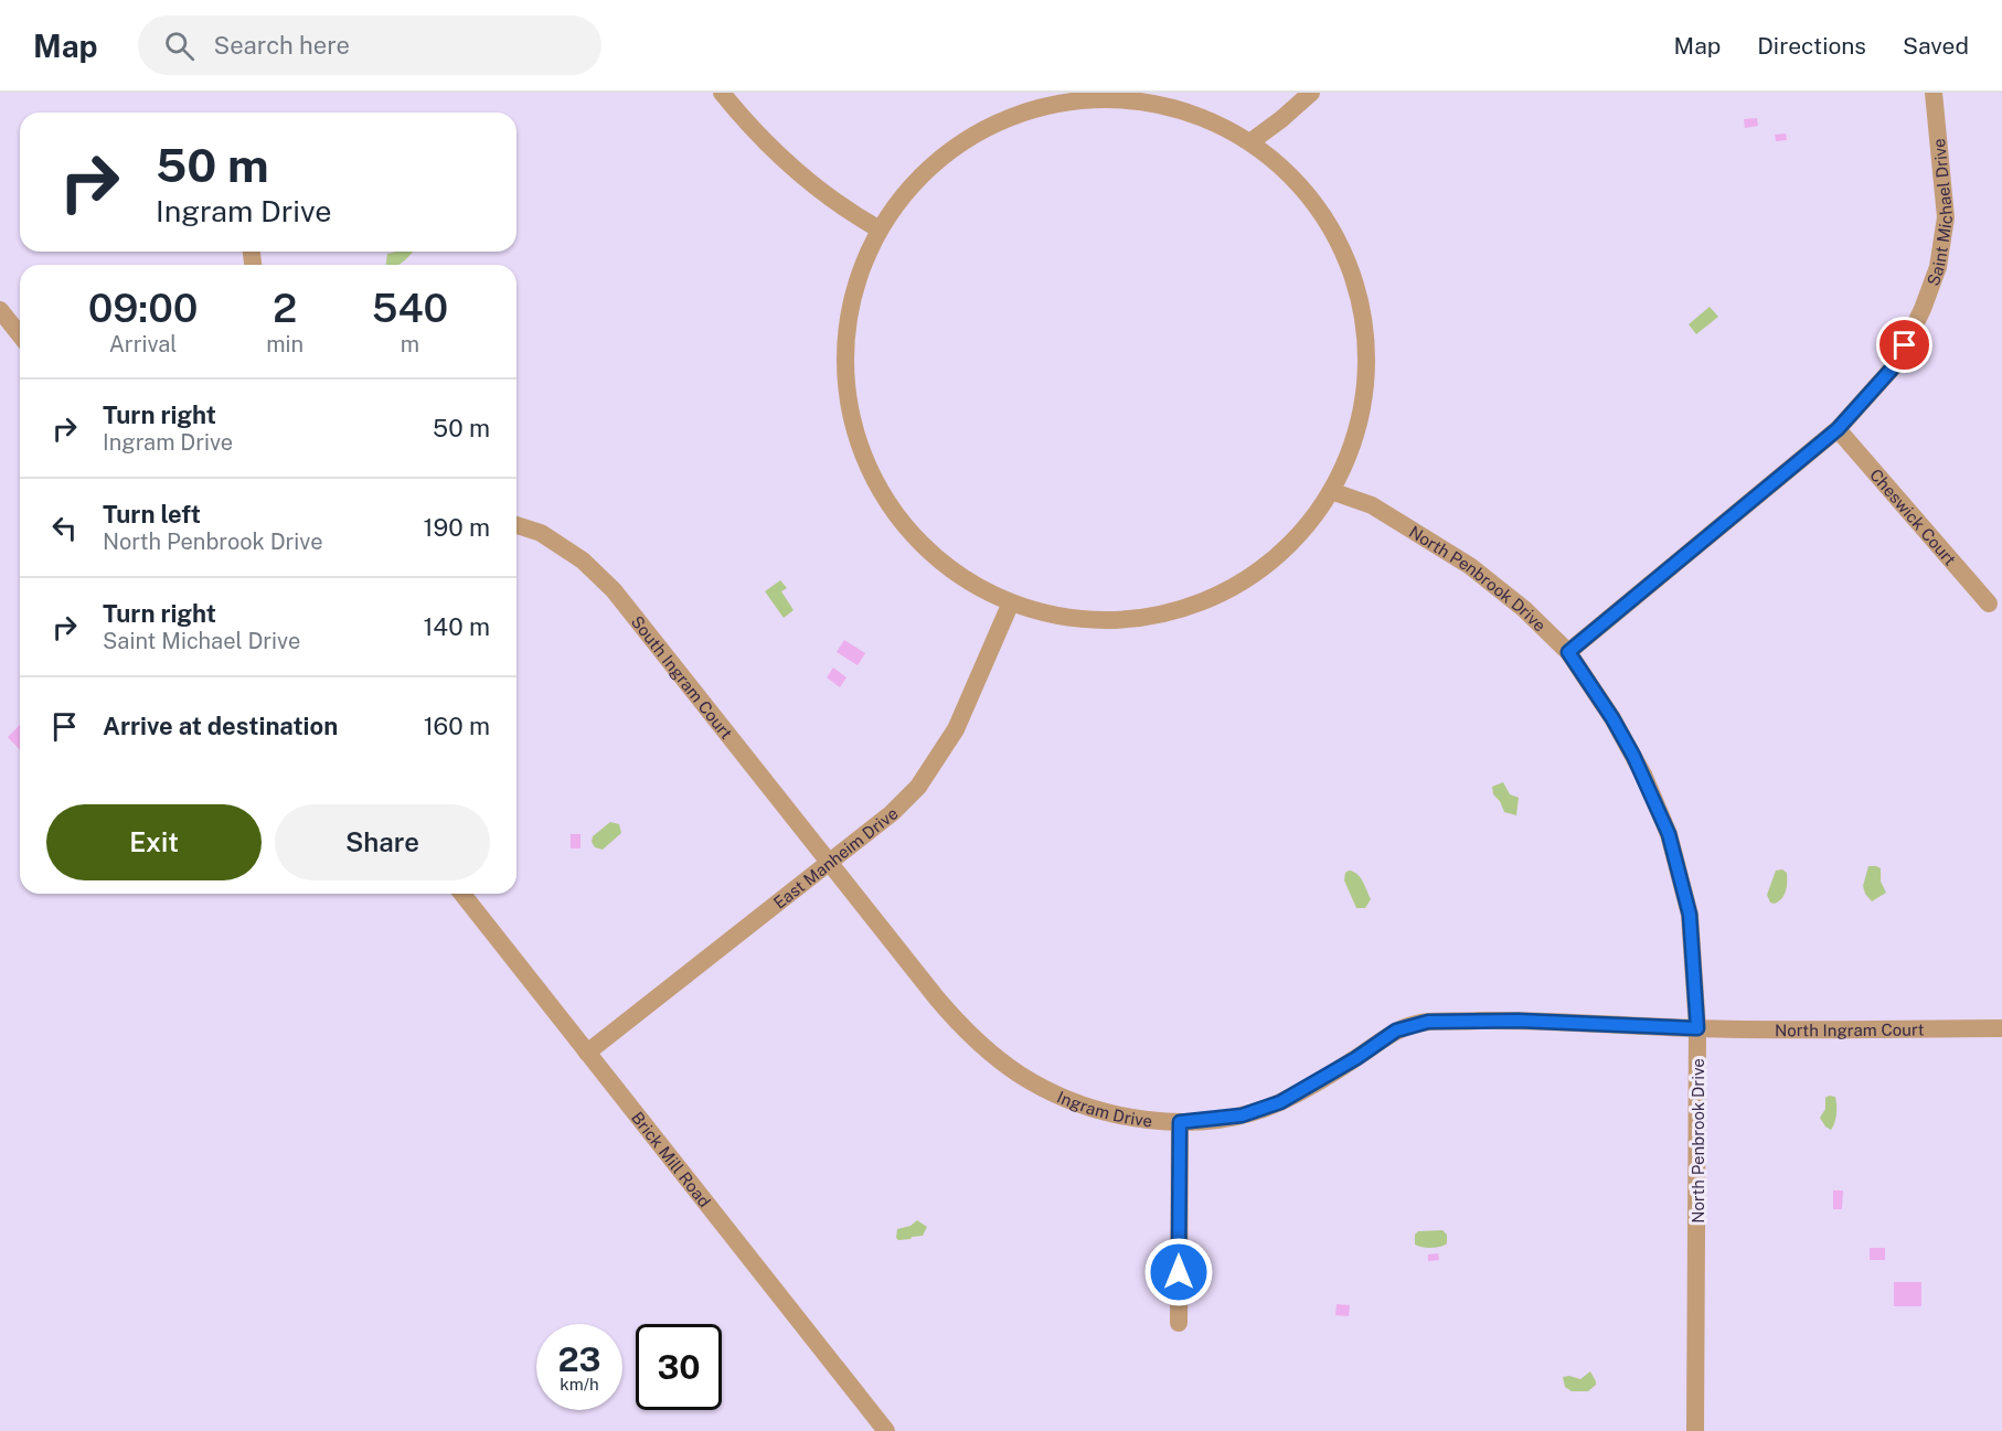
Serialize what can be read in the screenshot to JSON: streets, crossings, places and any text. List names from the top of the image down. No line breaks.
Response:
{"streets":{"street":["Saint Michael Drive","Cheswick Court","North Penbrook Drive","South Ingram Court","East Manheim Drive","North Ingram Court","Ingram Drive","Brick Mill Road"]},"crossings":[["Saint Michael Drive","Cheswick Court"],["Saint Michael Drive","North Penbrook Drive"],["North Penbrook Drive","North Ingram Court"],["North Penbrook Drive","Ingram Drive"],["South Ingram Court","East Manheim Drive"],["South Ingram Court","Ingram Drive"],["East Manheim Drive","Ingram Drive"],["East Manheim Drive","Brick Mill Road"],["North Ingram Court","Ingram Drive"]],"page":{"header":"Map","search":"Search here","nav":["Map","Directions","Saved"],"turn":["50 m","Ingram Drive"],"eta":["09:00","Arrival","2","min","540","m"],"list":[{"name":"Turn right","note":"Ingram Drive","value":"50 m"},{"name":"Turn left","note":"North Penbrook Drive","value":"190 m"},{"name":"Turn right","note":"Saint Michael Drive","value":"140 m"},{"name":"Arrive at destination","value":"160 m"}],"buttons":["Exit","Share"],"speed":"23 km/h","limit":"30"}}
